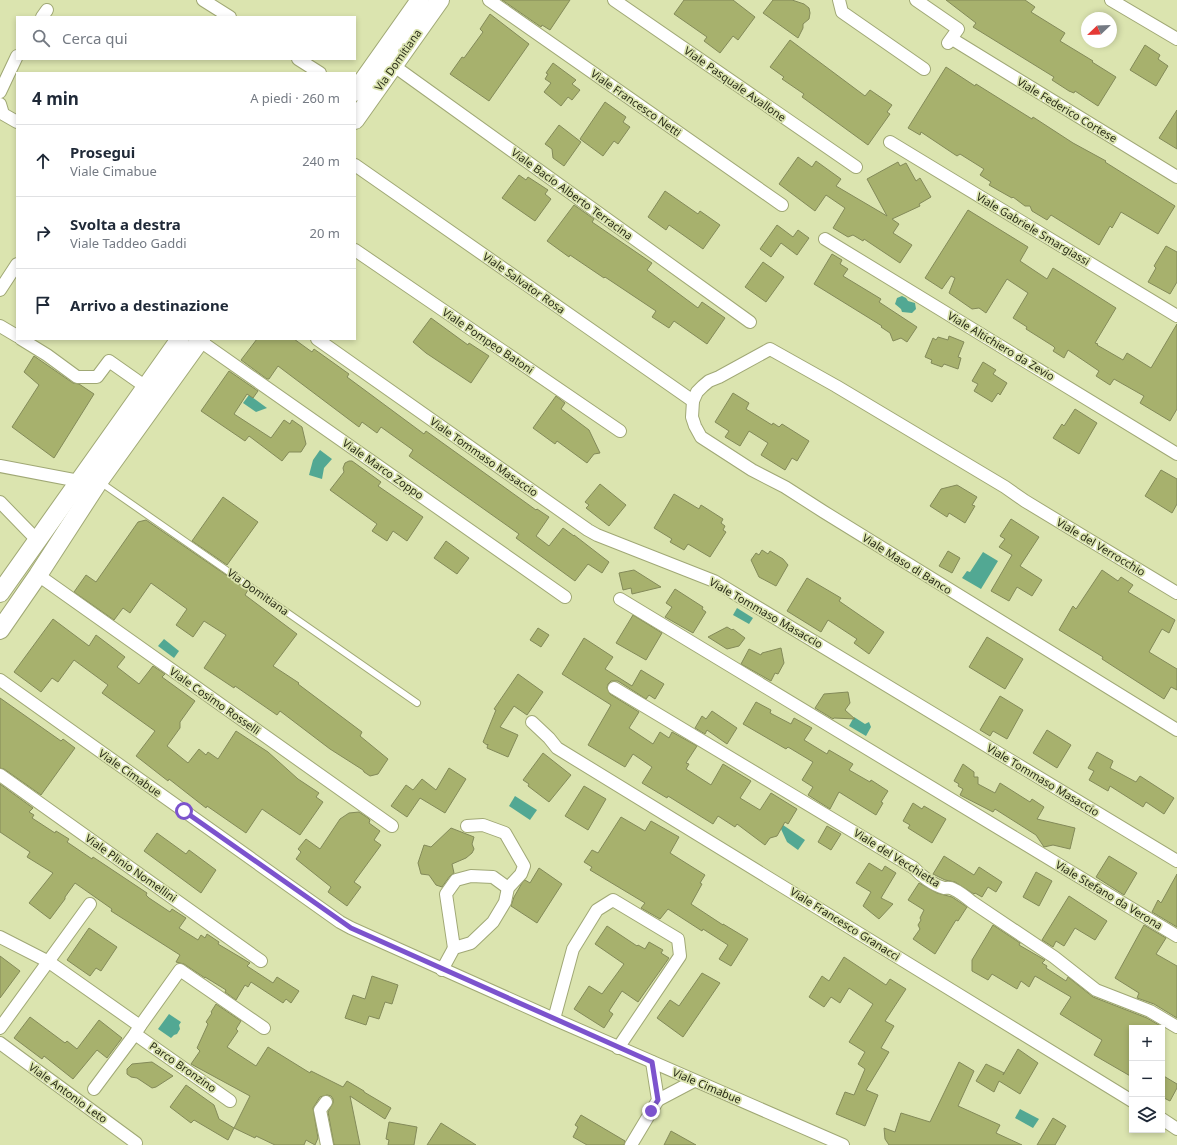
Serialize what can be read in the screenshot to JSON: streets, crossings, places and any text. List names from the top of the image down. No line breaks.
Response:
{"streets":{"main road":["Via Domitiana"],"street":["Viale Pasquale Avallone","Viale Francesco Netti","Viale Federico Cortese","Viale Bacio Alberto Terracina","Viale Gabriele Smargiassi","Viale Salvator Rosa","Viale Pompeo Batoni","Viale Altichiero da Zevio","Viale Tommaso Masaccio","Viale Marco Zoppo","Viale del Verrocchio","Viale Maso di Banco","Viale Cosimo Rosselli","Viale Cimabue","Viale del Vecchietta","Viale Plinio Nomellini","Viale Stefano da Verona","Viale Francesco Granacci","Parco Bronzino","Viale Antonio Leto"]},"crossings":[["Via Domitiana","Viale Bacio Alberto Terracina"],["Viale Salvator Rosa","Viale del Verrocchio"],["Viale Salvator Rosa","Viale Maso di Banco"],["Viale del Verrocchio","Viale Maso di Banco"]],"north":"bottom left","page":{"search":"Cerca qui","heading":["4 min","A piedi · 260 m"],"list":[["Prosegui","Viale Cimabue","240 m"],["Svolta a destra","Viale Taddeo Gaddi","20 m"],"Arrivo a destinazione"],"map_buttons":["+","−"]}}
